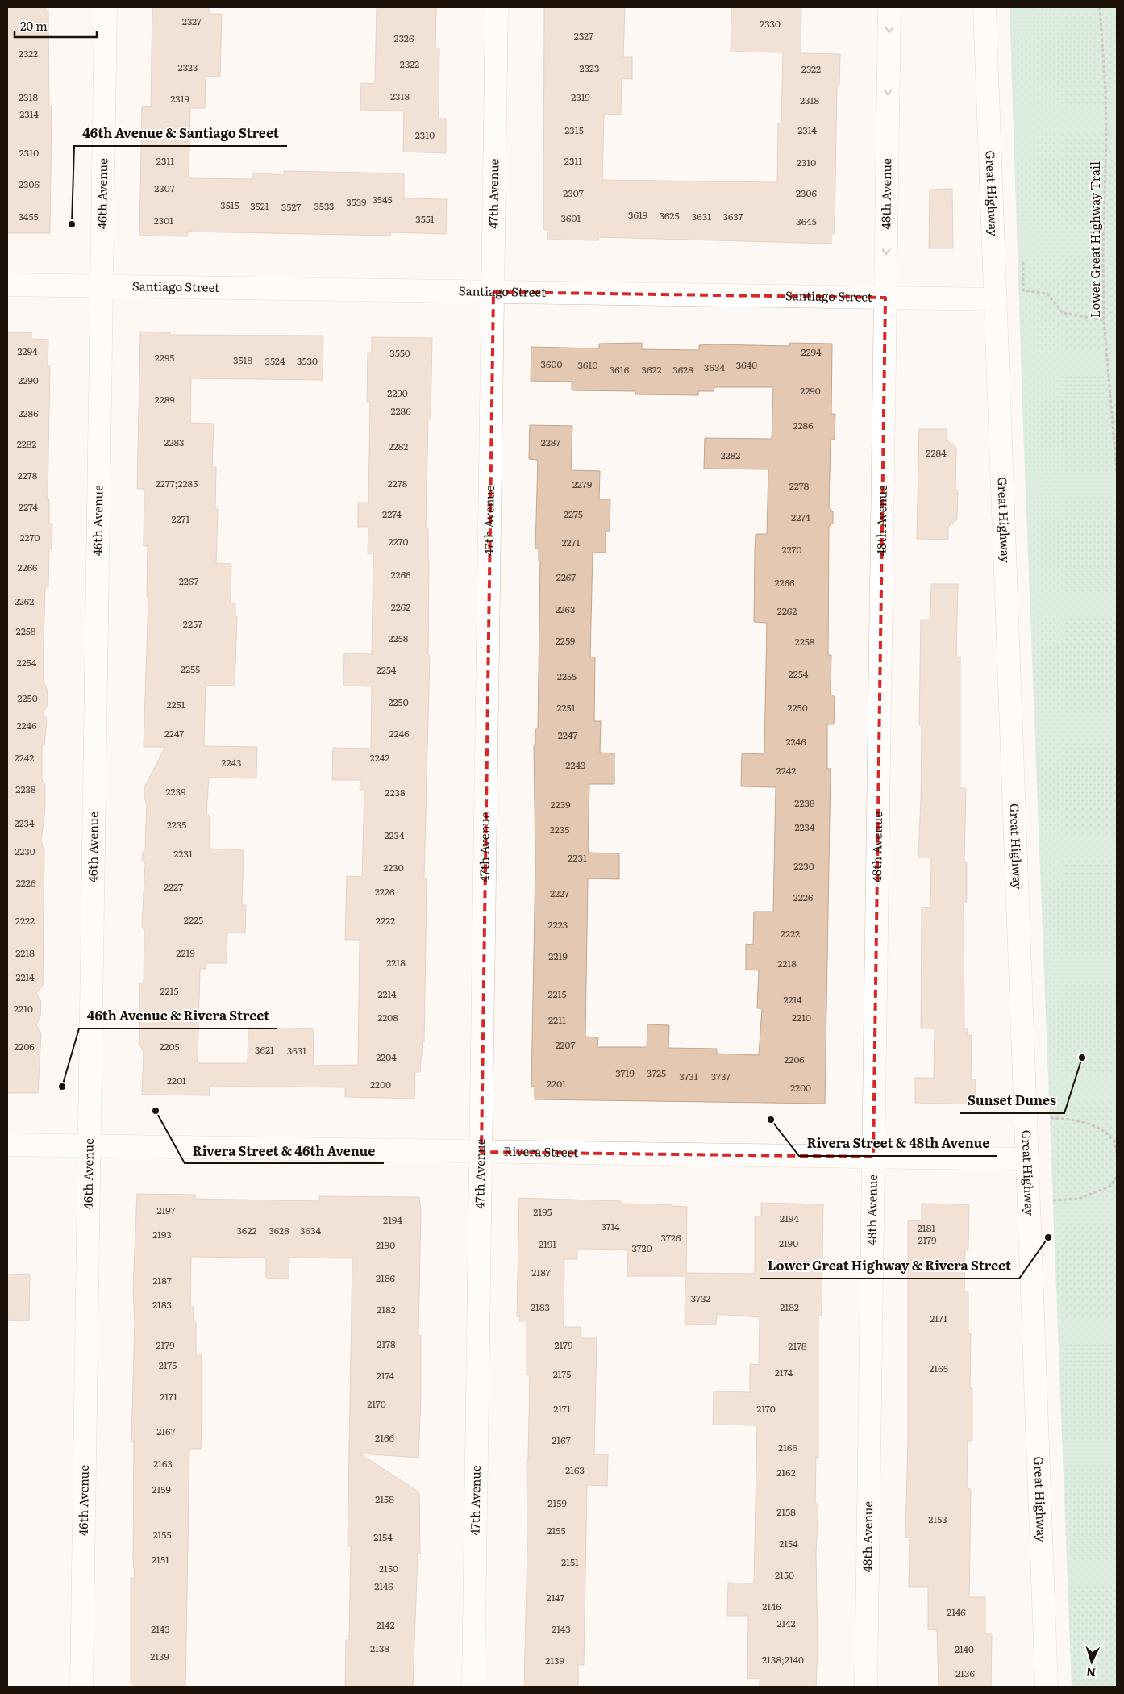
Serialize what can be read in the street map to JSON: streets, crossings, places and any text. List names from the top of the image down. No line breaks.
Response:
{"streets":{"street":["46th Avenue","47th Avenue","48th Avenue","Great Highway","Santiago Street","Rivera Street"],"path":["Lower Great Highway Trail"]},"crossings":[["46th Avenue","Santiago Street"],["46th Avenue","Rivera Street"],["47th Avenue","Santiago Street"],["47th Avenue","Rivera Street"],["48th Avenue","Santiago Street"],["48th Avenue","Rivera Street"],["Great Highway","Santiago Street"],["Great Highway","Rivera Street"]],"places":["46th Avenue & Santiago Street","Sunset Dunes","46th Avenue & Rivera Street","Rivera Street & 46th Avenue","Rivera Street & 48th Avenue","Lower Great Highway & Rivera Street"],"house_numbers":["2327","2330","2327","2326","2322","2322","2323","2323","2322","2318","2318","2319","2319","2318","2314","2315","2314","2310","2310","2311","2311","2310","2306","2307","2307","2306","3545","3539","3515","3521","3533","3527","3619","3625","3455","3631","3637","3601","3551","2301","3645","2294","2294","3550","2295","3518","3524","3530","3600","3610","3640","3634","3616","3622","3628","2290","2290","2290","2289","2286","2286","2286","2283","2287","2282","2282","2284","2282","2278","2277;2285","2278","2279","2278","2274","2274","2275","2274","2271","2270","2270","2271","2270","2266","2266","2267","2267","2266","2262","2262","2263","2262","2257","2258","2258","2259","2258","2254","2255","2254","2254","2255","2250","2250","2251","2251","2250","2246","2247","2246","2247","2246","2242","2242","2243","2243","2242","2238","2239","2238","2238","2239","2234","2235","2234","2235","2234","2230","2231","2231","2230","2230","2226","2227","2226","2227","2226","2225","2222","2222","2223","2222","2218","2219","2219","2218","2218","2214","2215","2214","2215","2214","2210","2208","2210","2211","2207","2206","2205","3621","3631","2204","2206","3719","3725","3731","3737","2201","2201","2200","2200","2197","2195","2194","2194","3714","2181","3622","3628","3634","2193","3726","2179","2190","2191","2190","3720","2187","2186","2187","3732","2183","2183","2182","2182","2171","2178","2179","2179","2178","2175","2165","2174","2175","2174","2171","2170","2171","2170","2167","2166","2167","2166","2163","2163","2162","2159","2158","2159","2158","2153","2155","2155","2154","2154","2151","2151","2150","2150","2146","2147","2146","2146","2142","2142","2143","2143","2138","2140","2139","2138;2140","2139","2136"],"scale_bar":"20 m","north":"bottom"}
